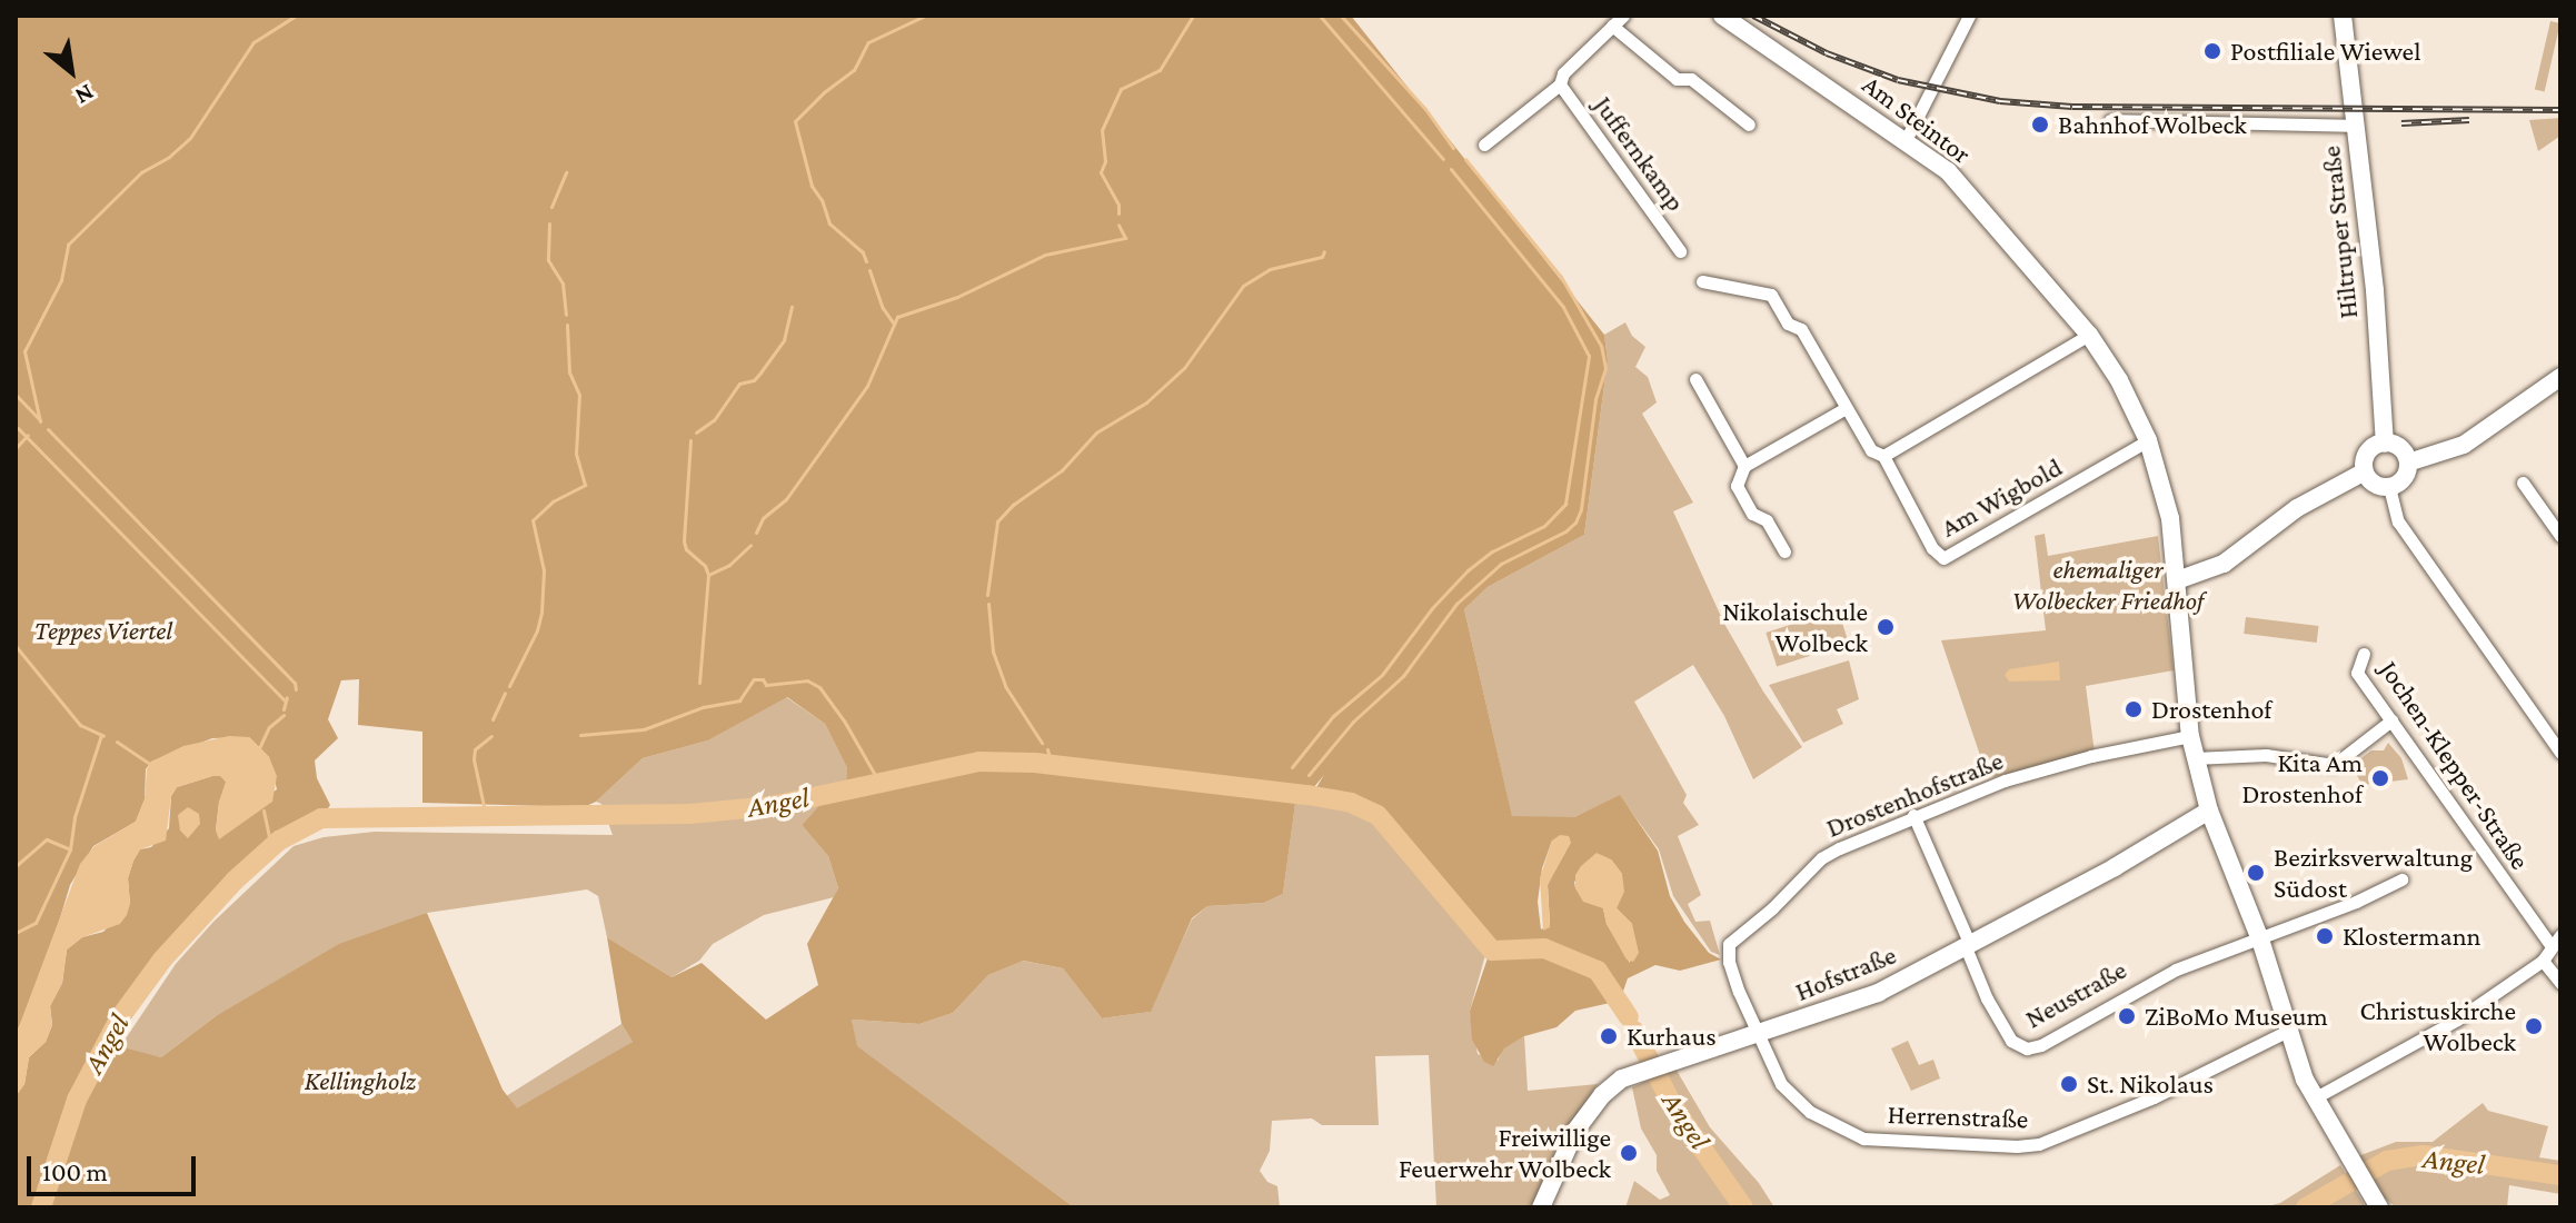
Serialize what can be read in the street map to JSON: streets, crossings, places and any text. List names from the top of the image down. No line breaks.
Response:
{"streets":{"street":["Am Steintor","Juffernkamp","Hiltruper Straße","Am Wigbold","Jochen-Klepper-Straße","Drostenhofstraße","Hofstraße","Neustraße","Herrenstraße"]},"crossings":[["Am Steintor","Am Wigbold"],["Am Steintor","Drostenhofstraße"],["Am Steintor","Hofstraße"],["Am Steintor","Neustraße"],["Am Steintor","Herrenstraße"],["Drostenhofstraße","Hofstraße"],["Drostenhofstraße","Herrenstraße"],["Hofstraße","Neustraße"],["Hofstraße","Herrenstraße"]],"water":["Angel"],"parks":["ehemaliger Wolbecker Friedhof","Teppes Viertel","Kellingholz"],"places":["Postfiliale Wiewel","Bahnhof Wolbeck","Nikolaischule Wolbeck","Drostenhof","Kita Am Drostenhof","Bezirksverwaltung Südost","Klostermann","ZiBoMo Museum","Christuskirche Wolbeck","Kurhaus","St. Nikolaus","Freiwillige Feuerwehr Wolbeck"],"scale_bar":"100 m","north":"bottom right"}
